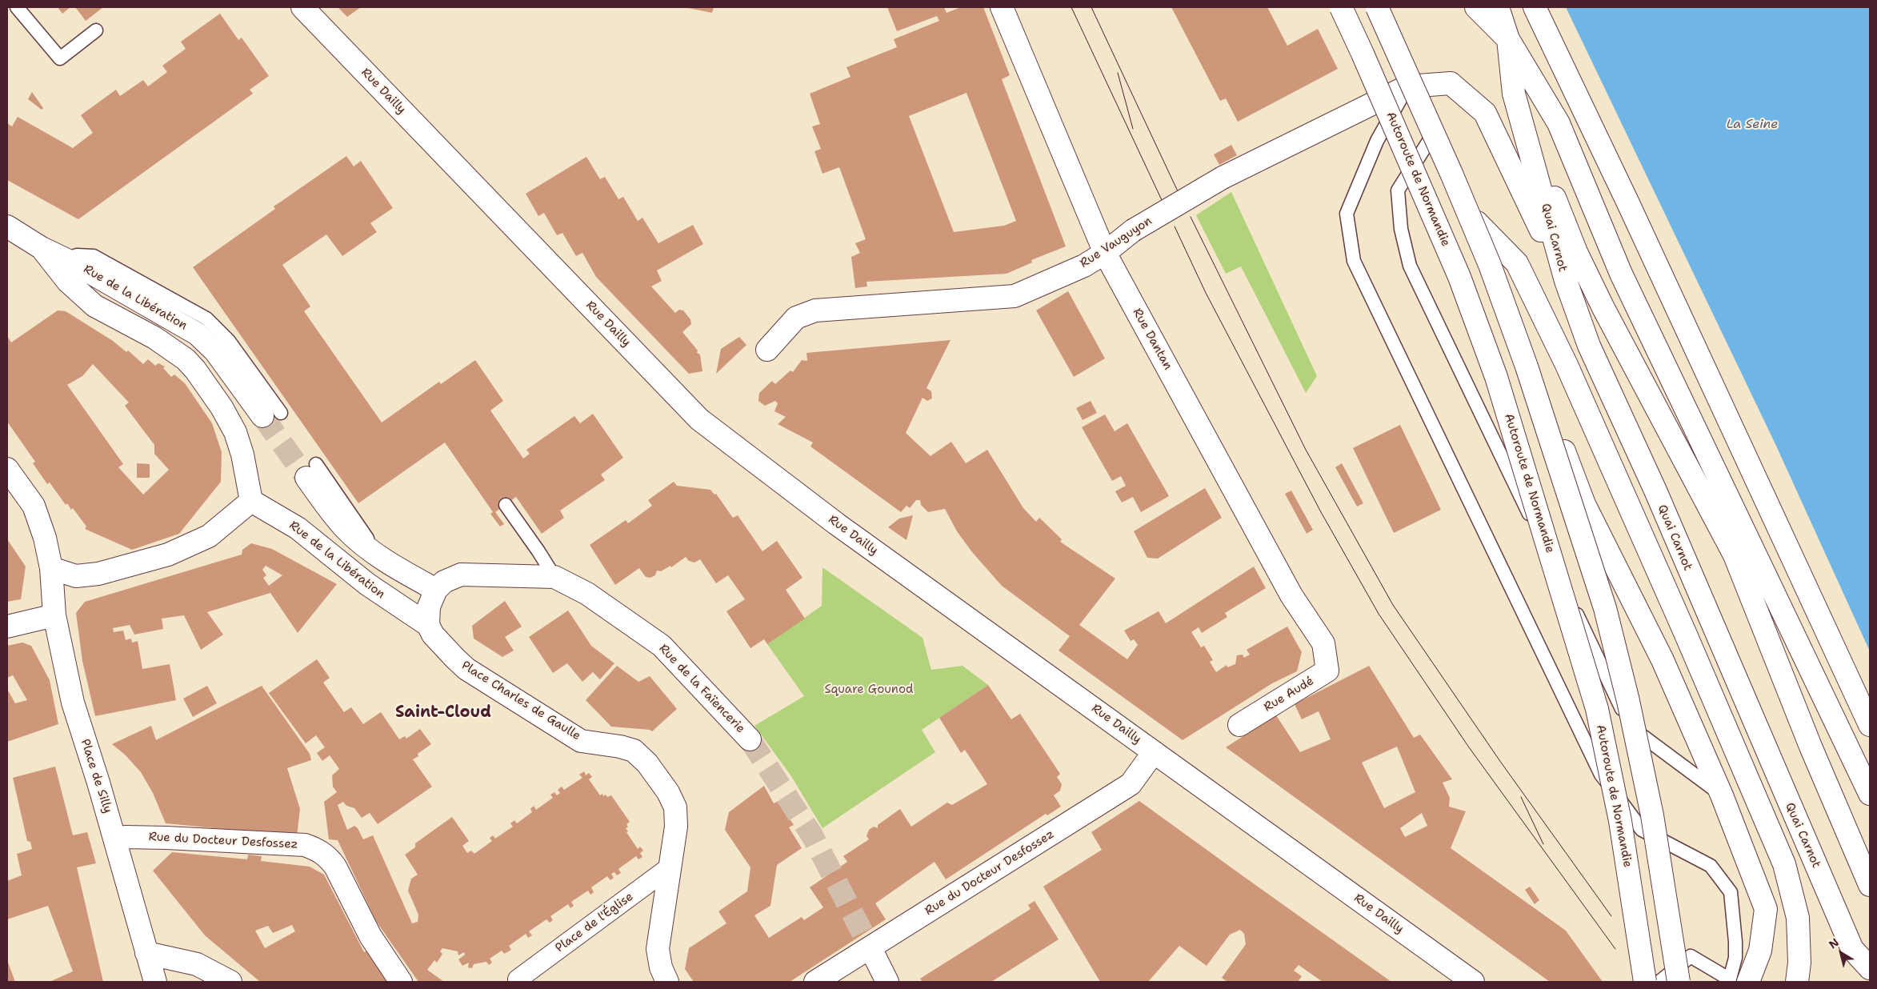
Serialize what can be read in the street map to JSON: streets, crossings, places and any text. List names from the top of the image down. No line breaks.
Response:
{"streets":{"main road":["Rue Dailly","Autoroute de Normandie","Quai Carnot","Rue Vauguyon","Rue de la Libération","Rue Dantan","Rue de la Faïencerie","Rue Audé","Place Charles de Gaulle","Place de Silly","Rue du Docteur Desfossez"],"street":["Place de l'Église"]},"crossings":[["Rue Dailly","Rue du Docteur Desfossez"],["Rue Vauguyon","Rue Dantan"],["Rue de la Libération","Place Charles de Gaulle"],["Rue Dantan","Rue Audé"],["Place Charles de Gaulle","Place de l'Église"],["Place de Silly","Rue du Docteur Desfossez"]],"districts":["Saint-Cloud"],"water":["La Seine"],"parks":["Square Gounod"],"north":"top left"}
